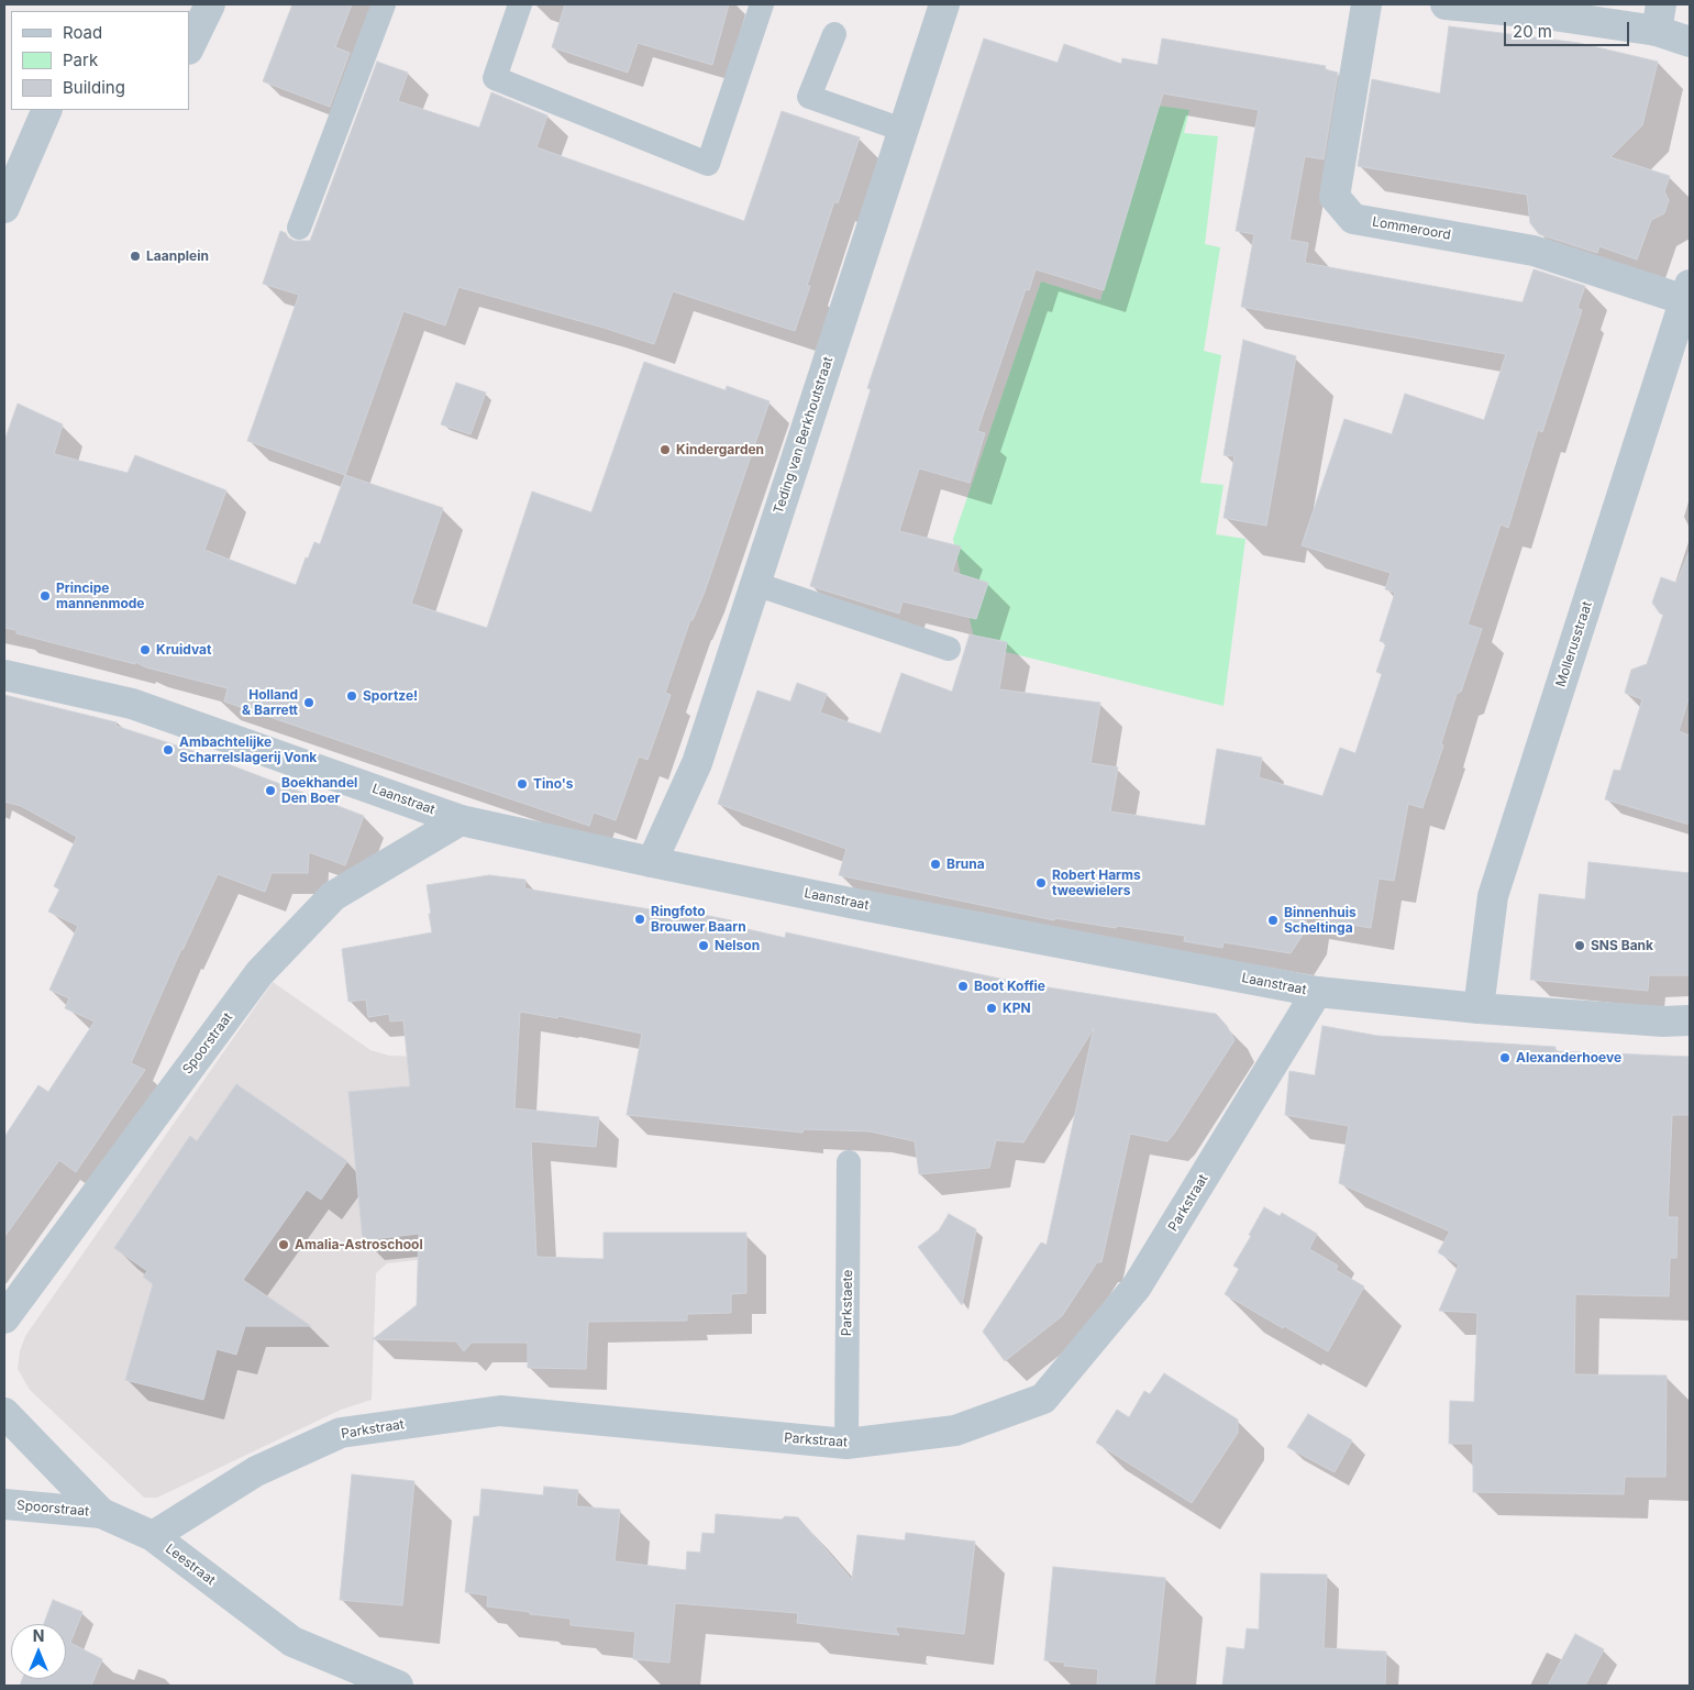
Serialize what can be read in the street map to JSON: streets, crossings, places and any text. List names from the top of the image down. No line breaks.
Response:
{"streets":{"street":["Lommeroord","Teding van Berkhoutstraat","Mollerusstraat","Laanstraat","Spoorstraat","Parkstraat","Leestraat"],"lane":["Parkstaete"]},"crossings":[["Lommeroord","Mollerusstraat"],["Teding van Berkhoutstraat","Laanstraat"],["Mollerusstraat","Laanstraat"],["Laanstraat","Spoorstraat"],["Laanstraat","Parkstraat"],["Spoorstraat","Leestraat"],["Parkstraat","Parkstaete"],["Parkstraat","Leestraat"]],"places":["Laanplein","Kindergarden","Principe mannenmode","Kruidvat","Sportze!","Holland & Barrett","Ambachtelijke Scharrelslagerij Vonk","Tino's","Boekhandel Den Boer","Bruna","Robert Harms tweewielers","Ringfoto Brouwer Baarn","Binnenhuis Scheltinga","Nelson","SNS Bank","Boot Koffie","KPN","Alexanderhoeve","Amalia-Astroschool"],"legend":["Road","Park","Building"],"scale_bar":"20 m","north":"top"}
